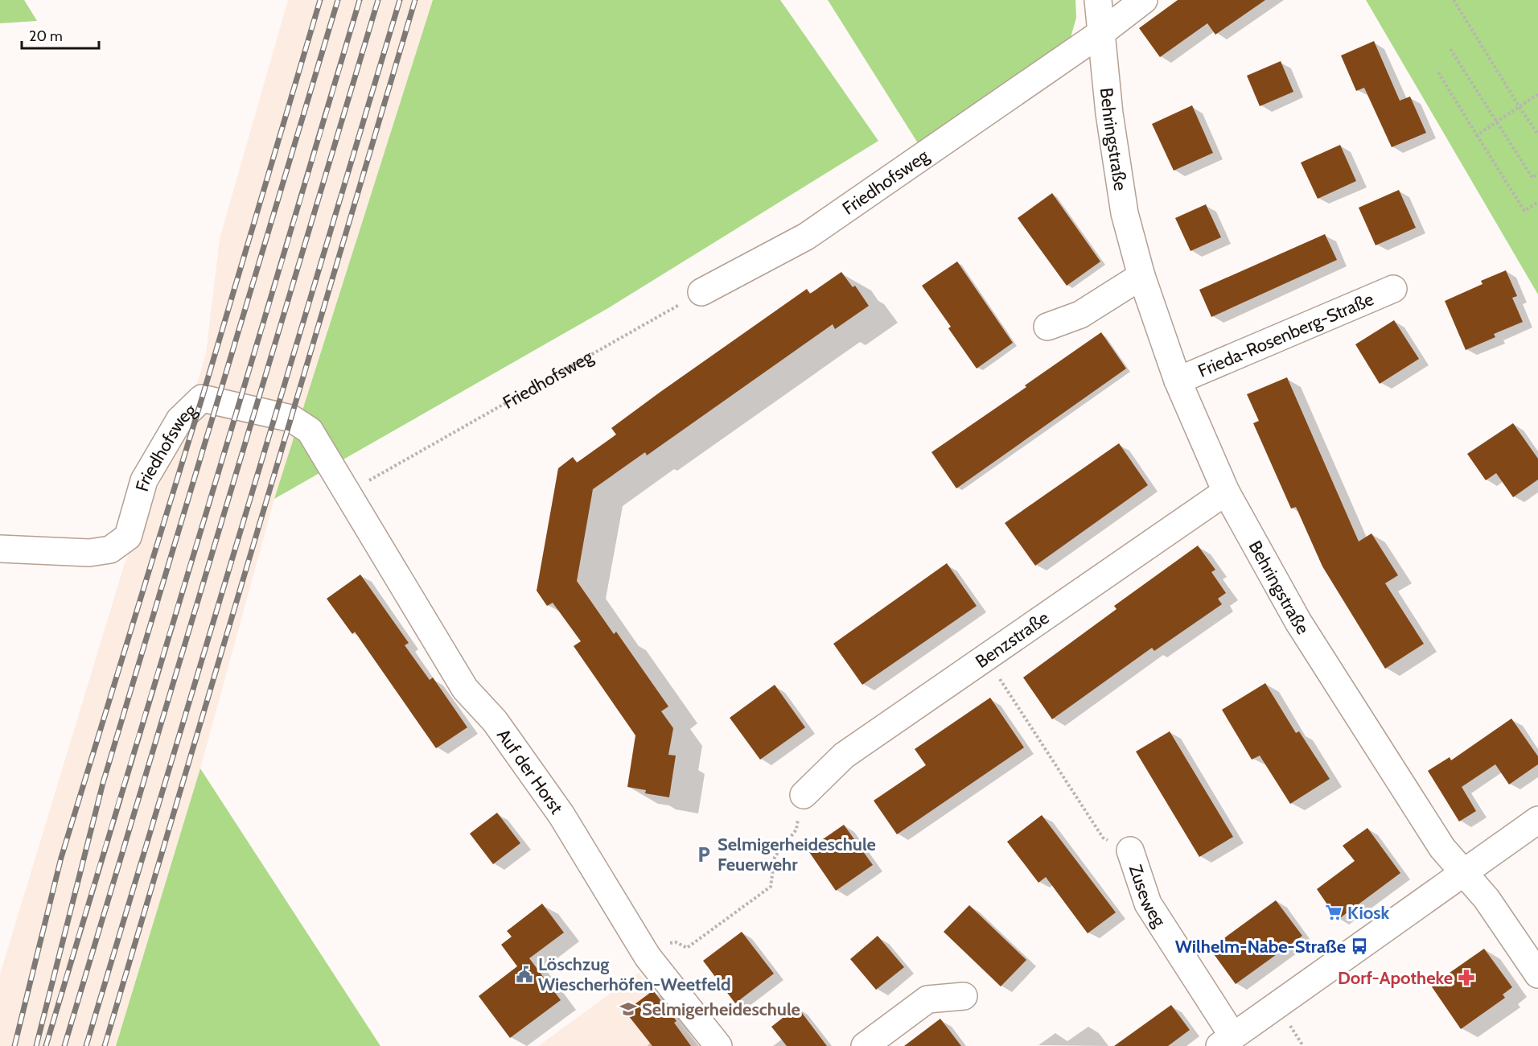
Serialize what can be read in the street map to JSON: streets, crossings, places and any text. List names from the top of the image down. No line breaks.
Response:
{"streets":{"street":["Behringstraße","Friedhofsweg","Frieda-Rosenberg-Straße","Benzstraße","Auf der Horst","Zuseweg"]},"crossings":[["Behringstraße","Friedhofsweg"],["Behringstraße","Frieda-Rosenberg-Straße"],["Behringstraße","Benzstraße"],["Friedhofsweg","Auf der Horst"]],"places":{"parking":["Selmigerheideschule Feuerwehr"],"supermarket":["Kiosk"],"bus stop":["Wilhelm-Nabe-Straße"],"public building":["Löschzug Wiescherhöfen-Weetfeld"],"pharmacy":["Dorf-Apotheke"],"school or university":["Selmigerheideschule"]},"scale_bar":"20 m"}
